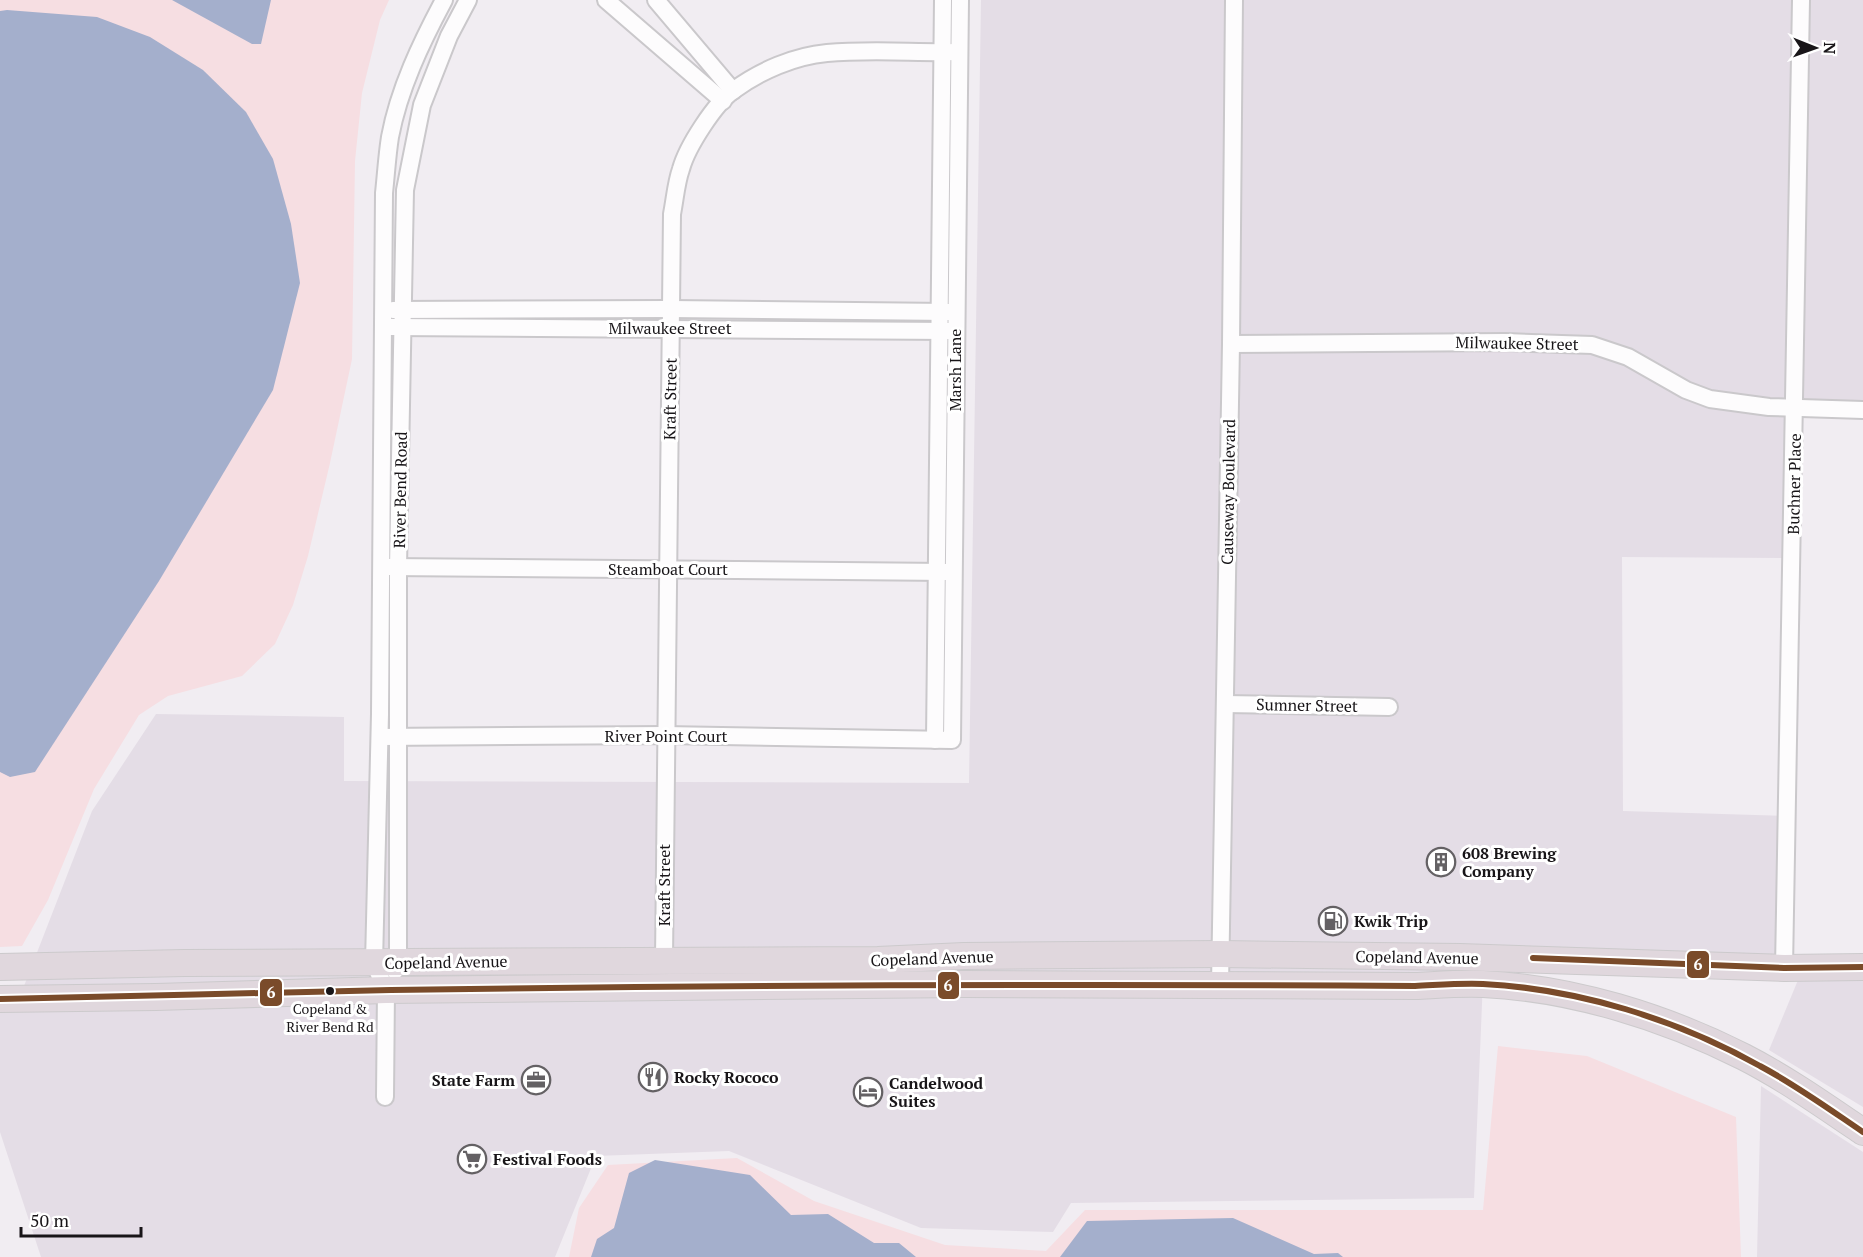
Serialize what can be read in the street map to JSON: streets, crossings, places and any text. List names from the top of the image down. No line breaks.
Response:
{"streets":{"highway":["Copeland Avenue"],"street":["Milwaukee Street","Marsh Lane","Kraft Street","Buchner Place","River Bend Road","Causeway Boulevard","Steamboat Court","Sumner Street","River Point Court"]},"crossings":[["Milwaukee Street","Marsh Lane"],["Milwaukee Street","Kraft Street"],["Milwaukee Street","Buchner Place"],["Milwaukee Street","River Bend Road"],["Milwaukee Street","Causeway Boulevard"],["Marsh Lane","Kraft Street"],["Marsh Lane","Steamboat Court"],["Marsh Lane","River Point Court"],["Kraft Street","Steamboat Court"],["Kraft Street","River Point Court"],["Kraft Street","Copeland Avenue"],["Buchner Place","Copeland Avenue"],["River Bend Road","Steamboat Court"],["River Bend Road","River Point Court"],["River Bend Road","Copeland Avenue"],["Causeway Boulevard","Sumner Street"],["Causeway Boulevard","Copeland Avenue"]],"places":{"building":["608 Brewing Company"],"fuel station":["Kwik Trip"],"other":["Copeland & River Bend Rd"],"restaurant":["Rocky Rococo"],"office":["State Farm"],"hotel":["Candelwood Suites"],"supermarket":["Festival Foods"]},"lines":["transit line 6"],"scale_bar":"50 m","north":"right"}
